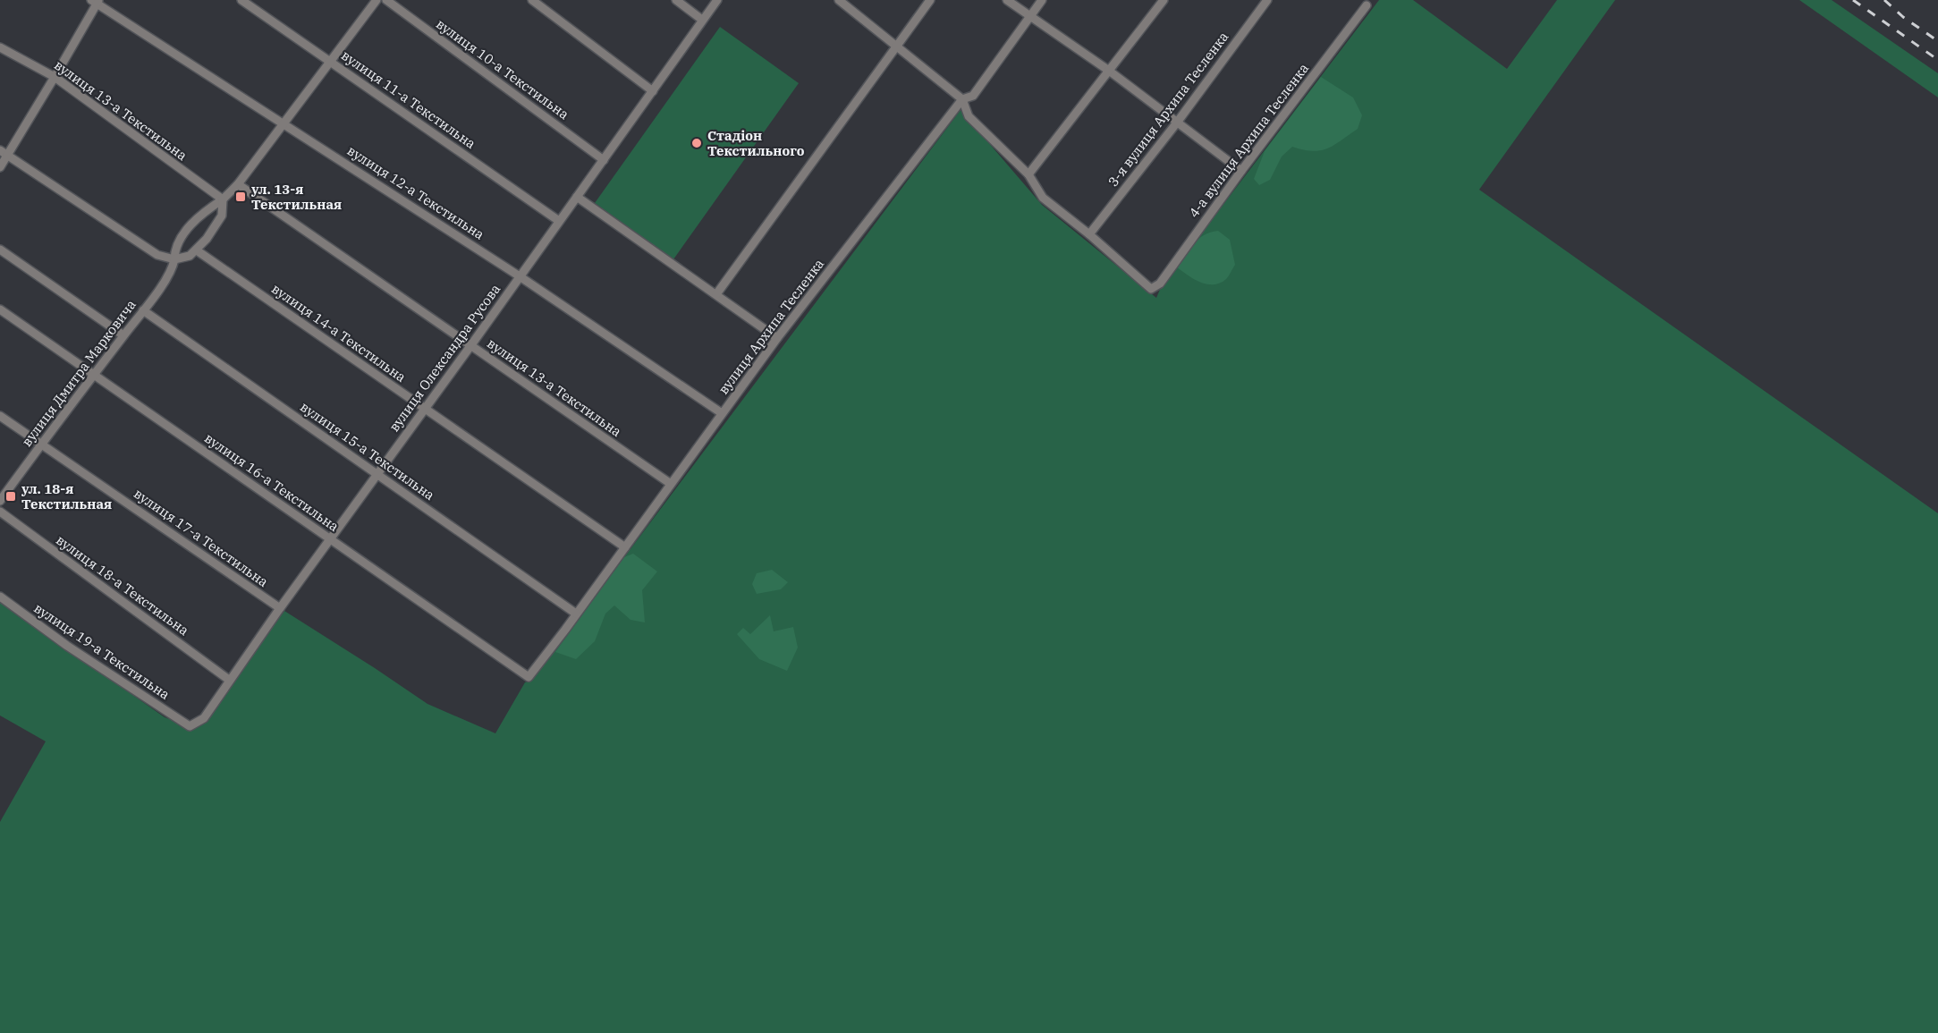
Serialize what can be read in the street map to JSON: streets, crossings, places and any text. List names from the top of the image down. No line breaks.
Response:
{"streets":{"street":["вулиця 10-а Текстильна","вулиця 11-а Текстильна","3-я вулиця Архипа Тесленка","вулиця 13-а Текстильна","4-а вулиця Архипа Тесленка","вулиця 12-а Текстильна","вулиця Архипа Тесленка","вулиця 14-а Текстильна","вулиця Олександра Русова","вулиця Дмитра Марковича","вулиця 15-а Текстильна","вулиця 16-а Текстильна","вулиця 17-а Текстильна","вулиця 18-а Текстильна","вулиця 19-а Текстильна"]},"crossings":[["вулиця 10-а Текстильна","вулиця Олександра Русова"],["вулиця 11-а Текстильна","вулиця Олександра Русова"],["вулиця 11-а Текстильна","вулиця Дмитра Марковича"],["3-я вулиця Архипа Тесленка","4-а вулиця Архипа Тесленка"],["вулиця 13-а Текстильна","вулиця Архипа Тесленка"],["вулиця 13-а Текстильна","вулиця Олександра Русова"],["вулиця 13-а Текстильна","вулиця Дмитра Марковича"],["вулиця 12-а Текстильна","вулиця Архипа Тесленка"],["вулиця 12-а Текстильна","вулиця Олександра Русова"],["вулиця 12-а Текстильна","вулиця Дмитра Марковича"],["вулиця Архипа Тесленка","вулиця 14-а Текстильна"],["вулиця Архипа Тесленка","вулиця 15-а Текстильна"],["вулиця Архипа Тесленка","вулиця 16-а Текстильна"],["вулиця 14-а Текстильна","вулиця Олександра Русова"],["вулиця 14-а Текстильна","вулиця Дмитра Марковича"],["вулиця Олександра Русова","вулиця 15-а Текстильна"],["вулиця Олександра Русова","вулиця 16-а Текстильна"],["вулиця Олександра Русова","вулиця 17-а Текстильна"],["вулиця Олександра Русова","вулиця 18-а Текстильна"],["вулиця Олександра Русова","вулиця 19-а Текстильна"],["вулиця Дмитра Марковича","вулиця 15-а Текстильна"],["вулиця Дмитра Марковича","вулиця 16-а Текстильна"],["вулиця Дмитра Марковича","вулиця 17-а Текстильна"]],"places":{"other":["Стадіон Текстильного"],"transit":["ул. 13-я Текстильная","ул. 18-я Текстильная"]}}
